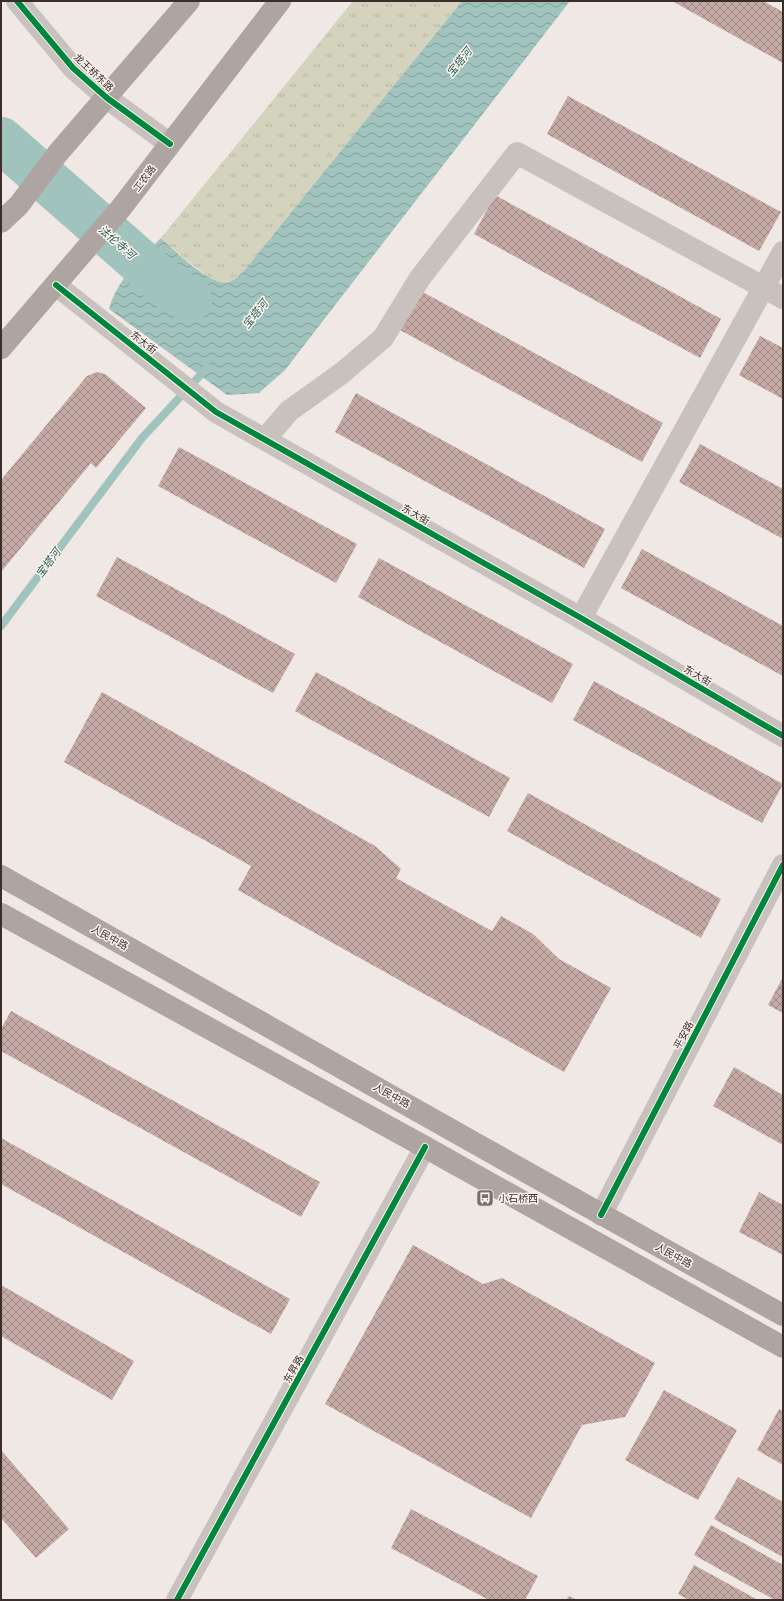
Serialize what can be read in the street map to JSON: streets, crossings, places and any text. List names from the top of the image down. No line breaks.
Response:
{"streets":{"main road":["工农路","人民中路"],"street":["龙王桥东路","东大街","平安路","东昇路"]},"crossings":[["龙王桥东路","工农路"],["工农路","东大街"],["人民中路","平安路"]],"water":["宝塔河","法伦寺河"],"places":{"bus stop":["小石桥西"]}}
